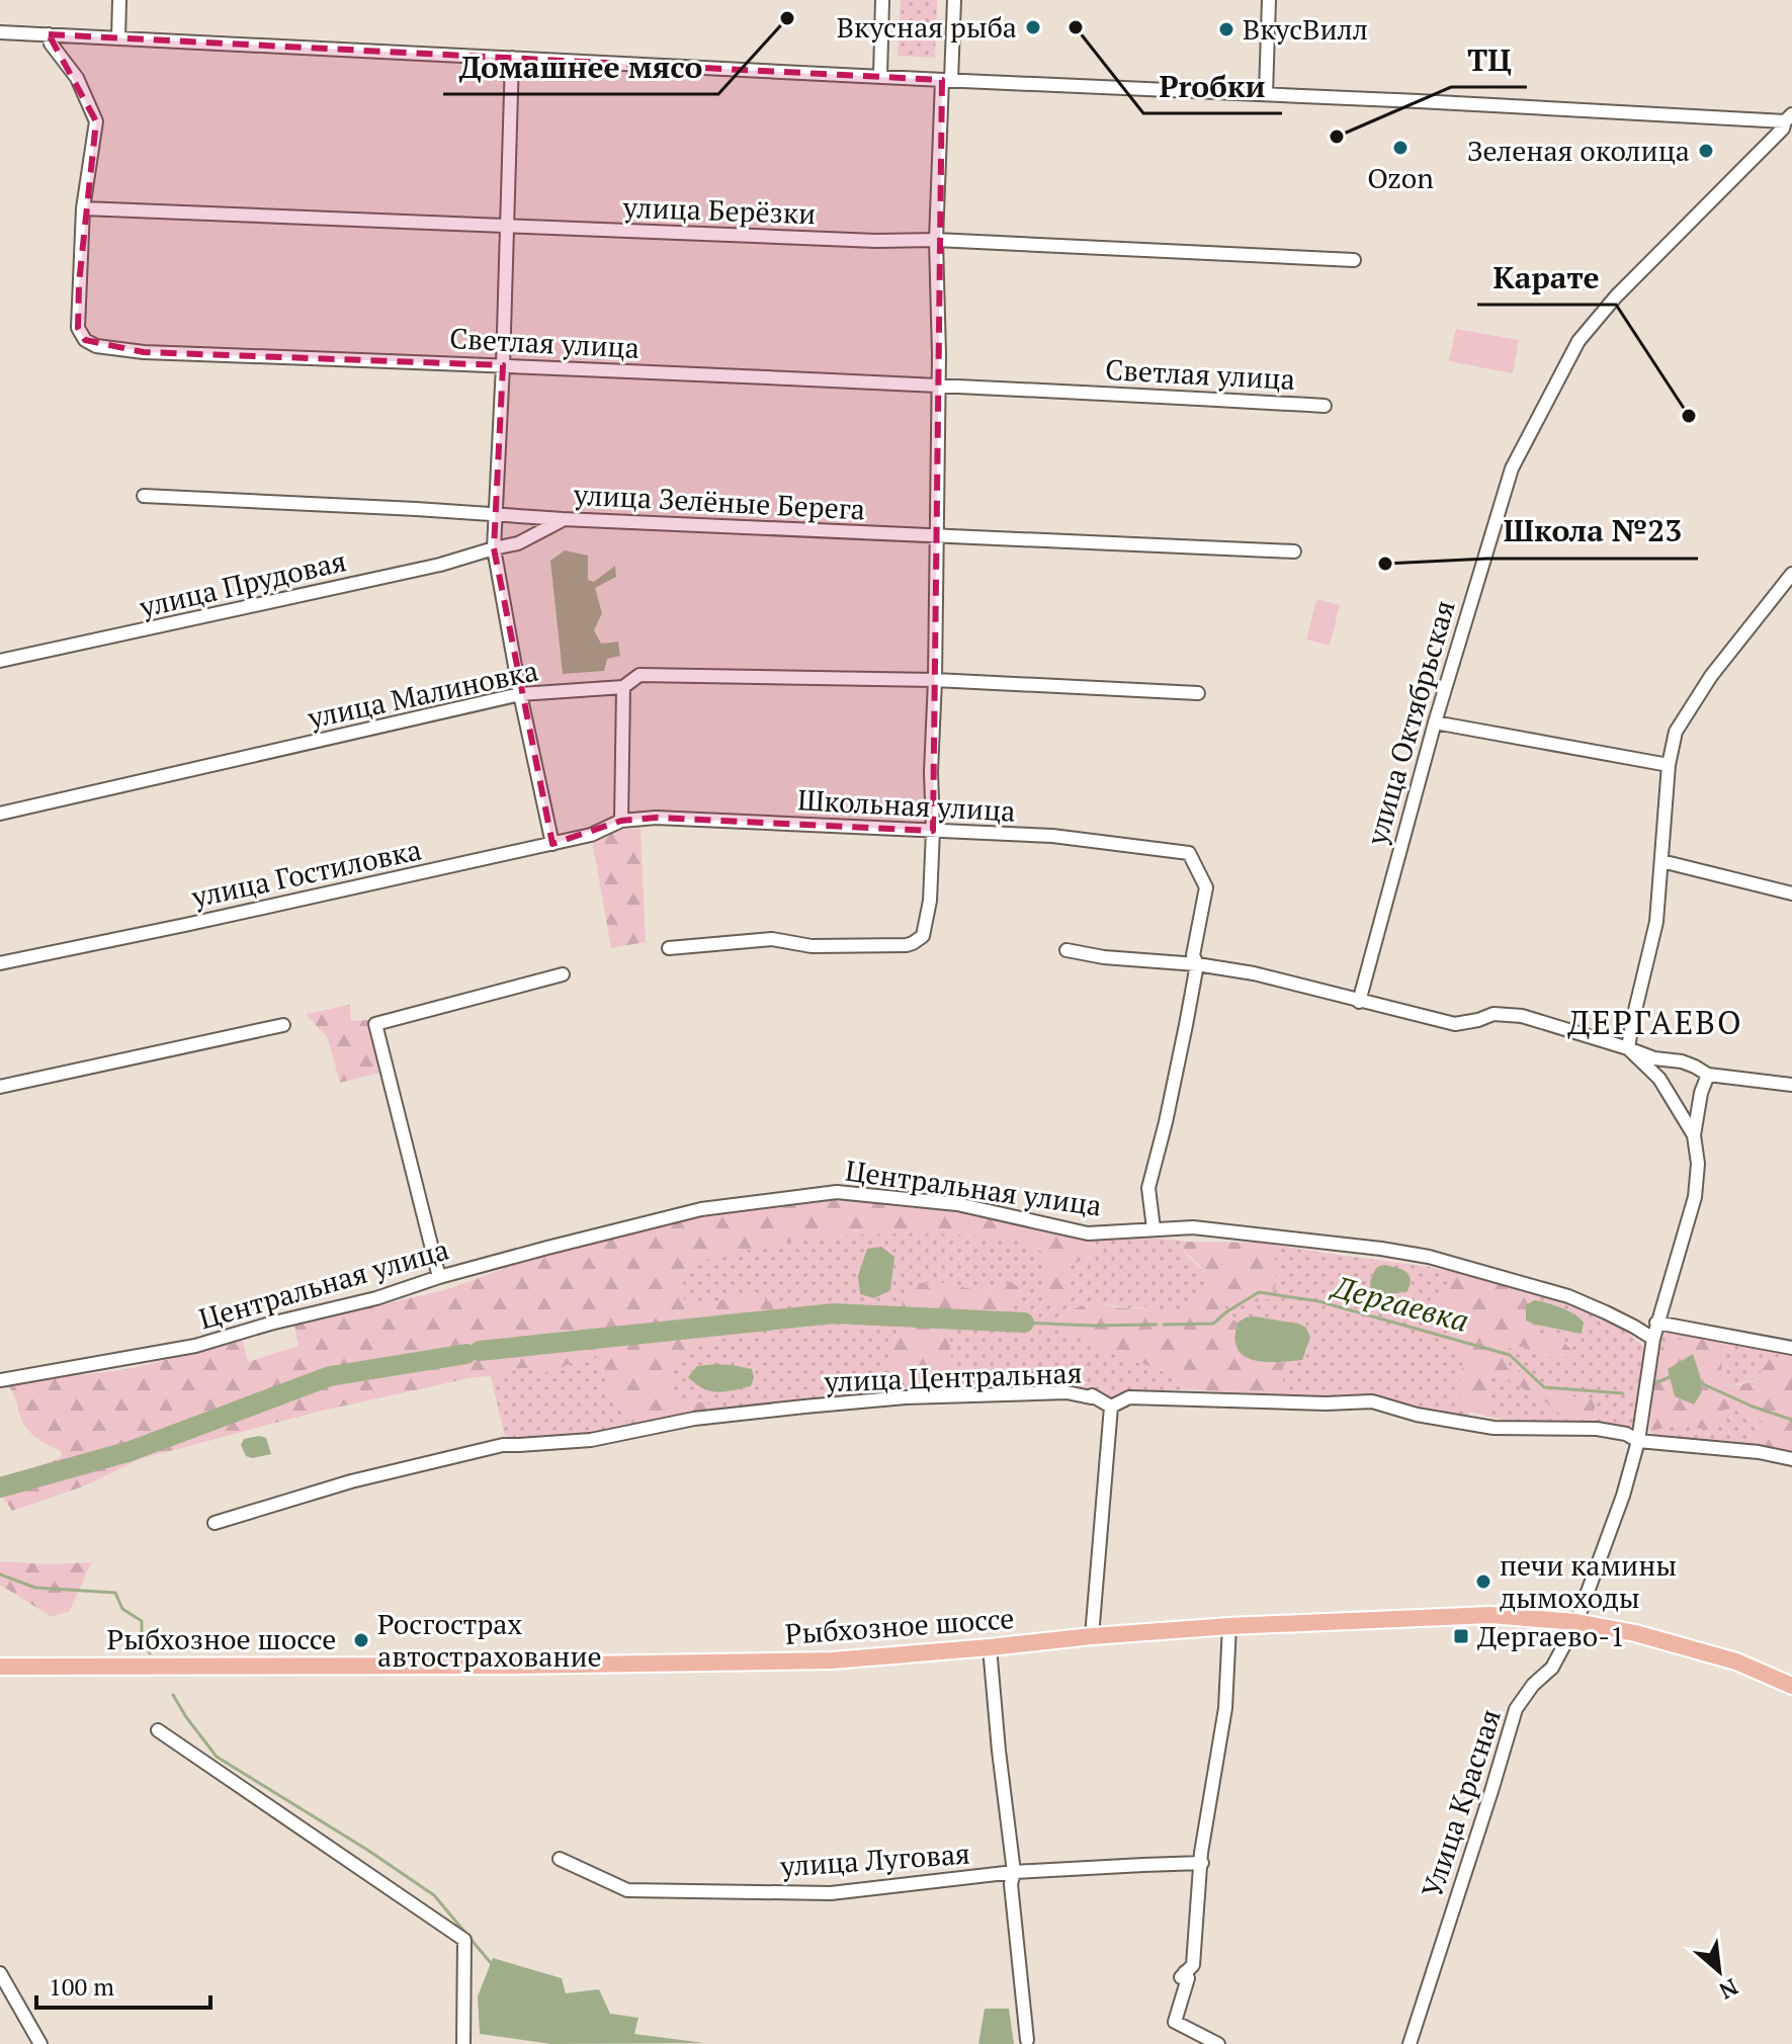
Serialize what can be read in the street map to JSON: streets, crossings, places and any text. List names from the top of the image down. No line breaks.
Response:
{"streets":{"main road":["Рыбхозное шоссе"],"street":["улица Берёзки","Светлая улица","улица Зелёные Берега","улица Прудовая","улица Малиновка","улица Октябрьская","Школьная улица","улица Гостиловка","Центральная улица","улица Центральная","Улица Красная","улица Луговая"]},"crossings":[["улица Берёзки","Светлая улица"],["улица Зелёные Берега","улица Прудовая"],["Школьная улица","улица Гостиловка"],["Центральная улица","Улица Красная"],["улица Центральная","Улица Красная"],["Рыбхозное шоссе","Улица Красная"]],"districts":["ДЕРГАЕВО"],"water":["Дергаевка"],"places":{"other":["Домашнее мясо","Вкусная рыба","Proбки","ВкусВилл","ТЦ","Ozon","Зеленая околица","Карате","Школа №23","печи камины дымоходы","Росгострах автострахование"],"transit":["Дергаево-1"]},"scale_bar":"100 m","north":"bottom right"}
